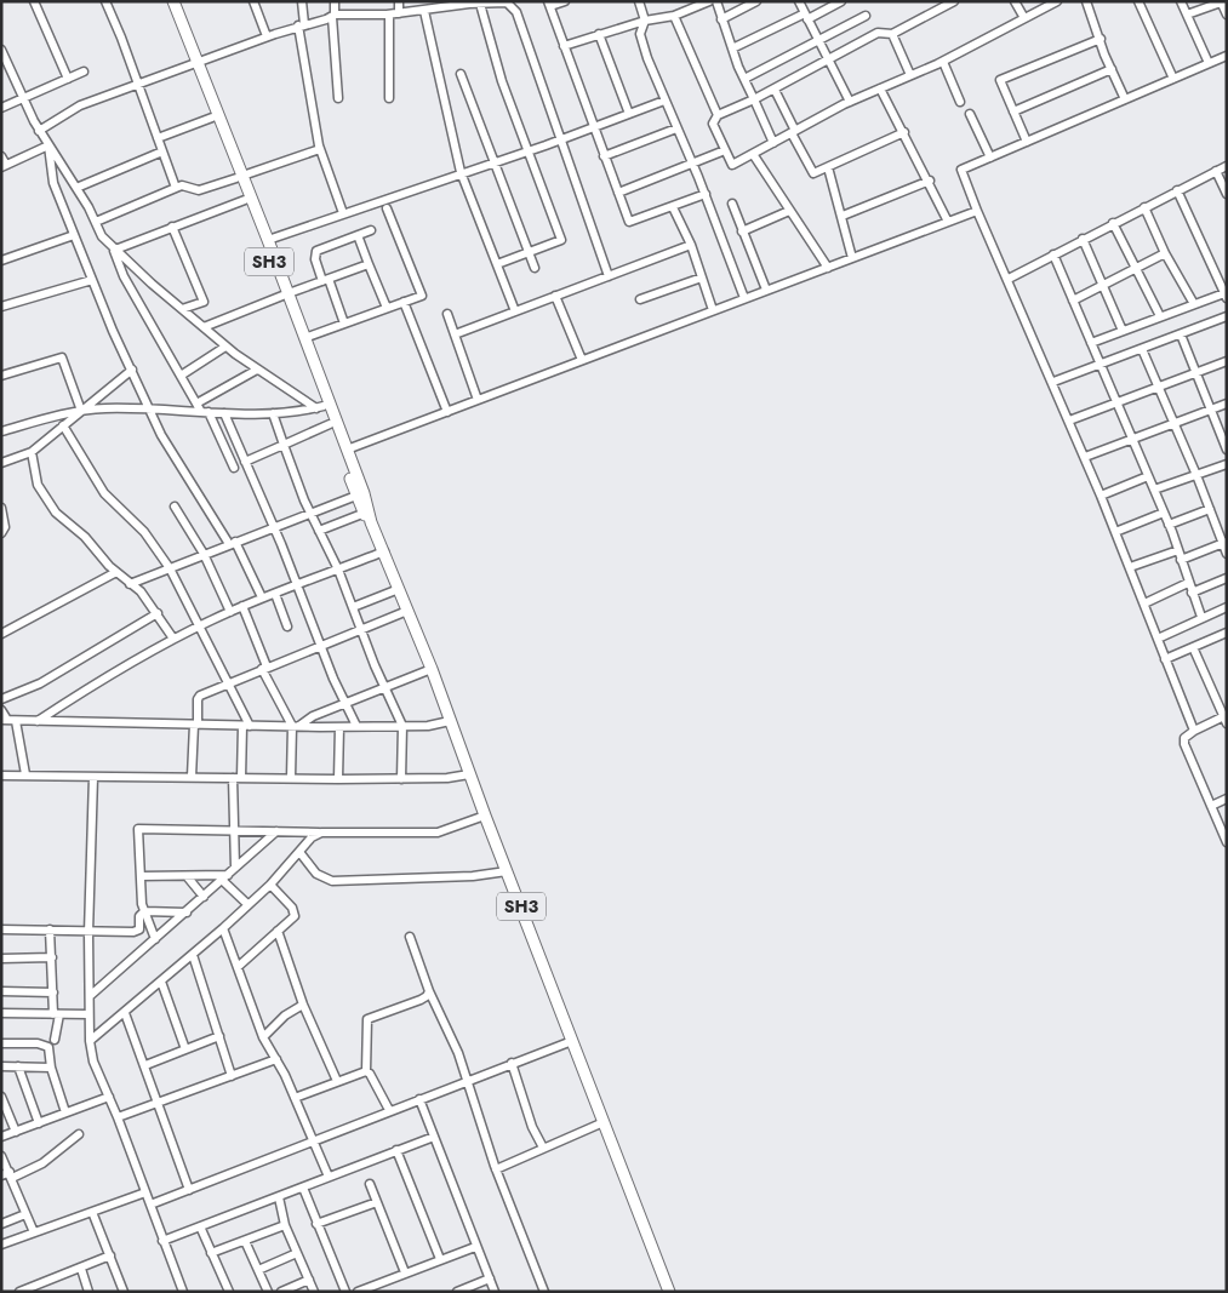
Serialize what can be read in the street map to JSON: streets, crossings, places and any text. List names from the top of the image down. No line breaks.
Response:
{"streets":{"main road":["SH3"]}}
